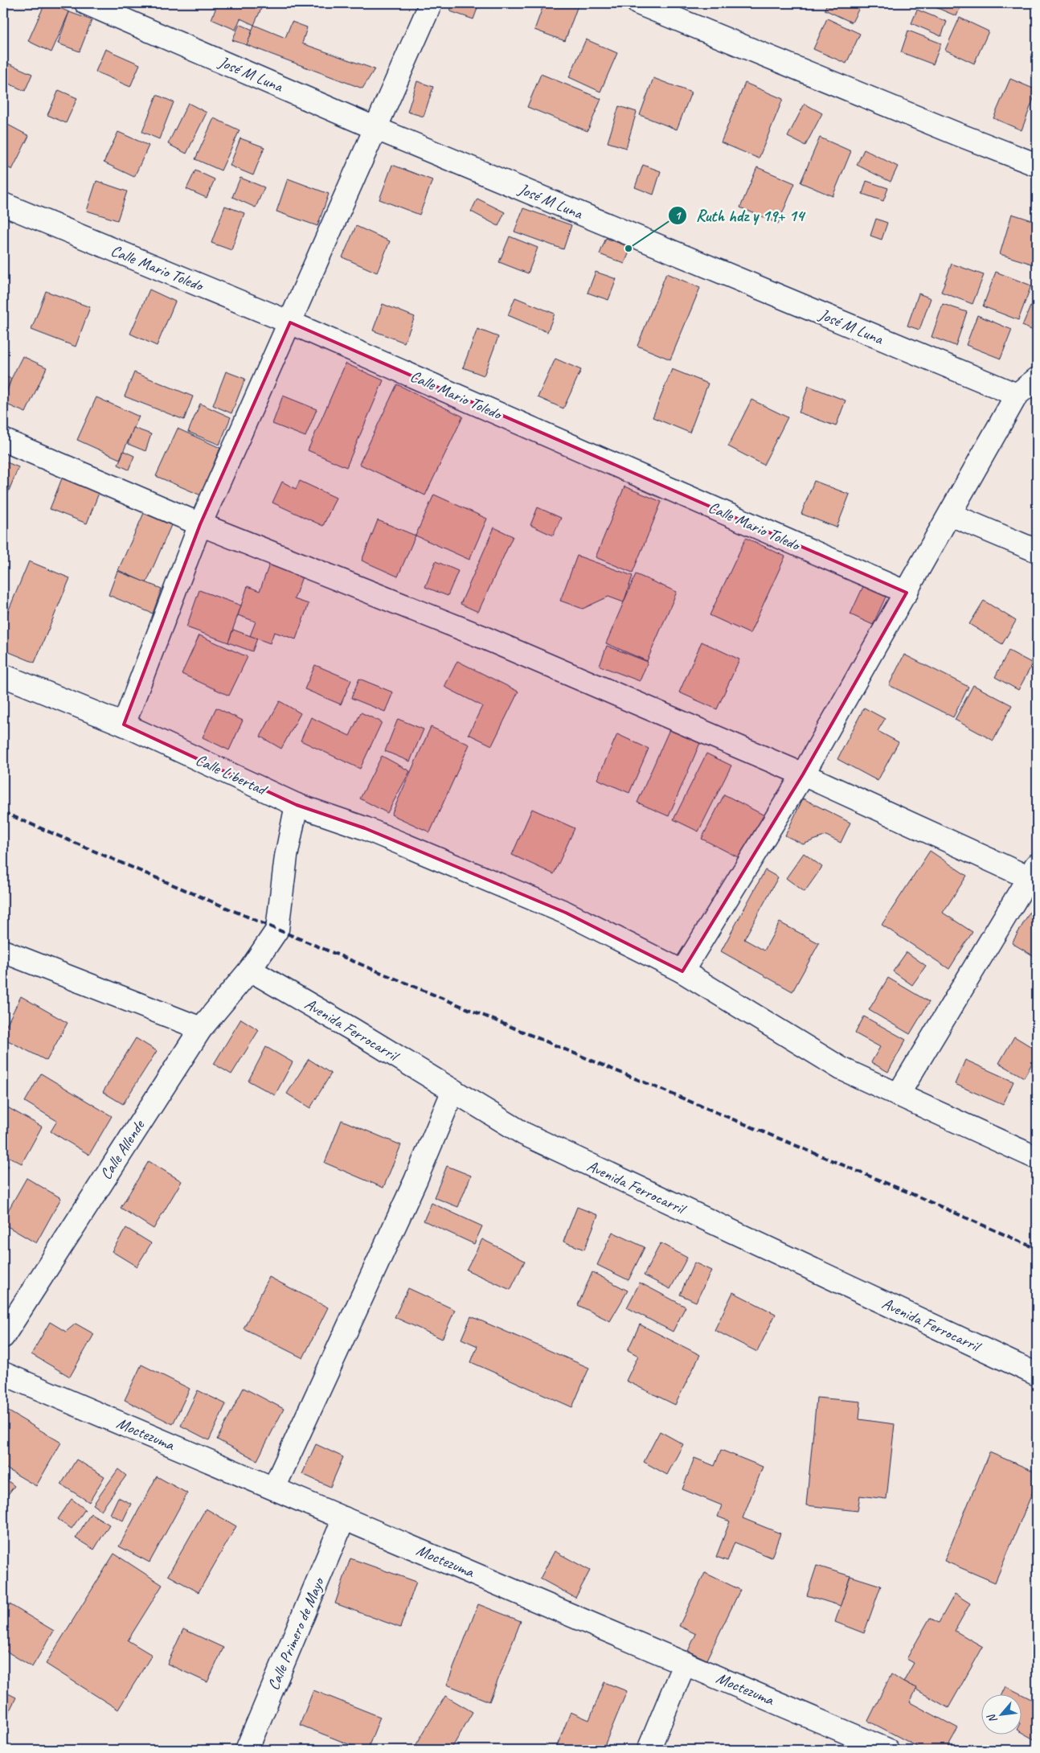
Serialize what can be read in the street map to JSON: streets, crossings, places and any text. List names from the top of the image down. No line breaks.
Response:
{"streets":{"street":["José M Luna","Calle Mario Toledo","Calle Libertad","Avenida Ferrocarril","Calle Allende","Moctezuma","Calle Primero de Mayo"]},"crossings":[["Avenida Ferrocarril","Calle Allende"],["Moctezuma","Calle Primero de Mayo"]],"places":["Ruth hdz y 19+ 14"],"north":"bottom left"}
